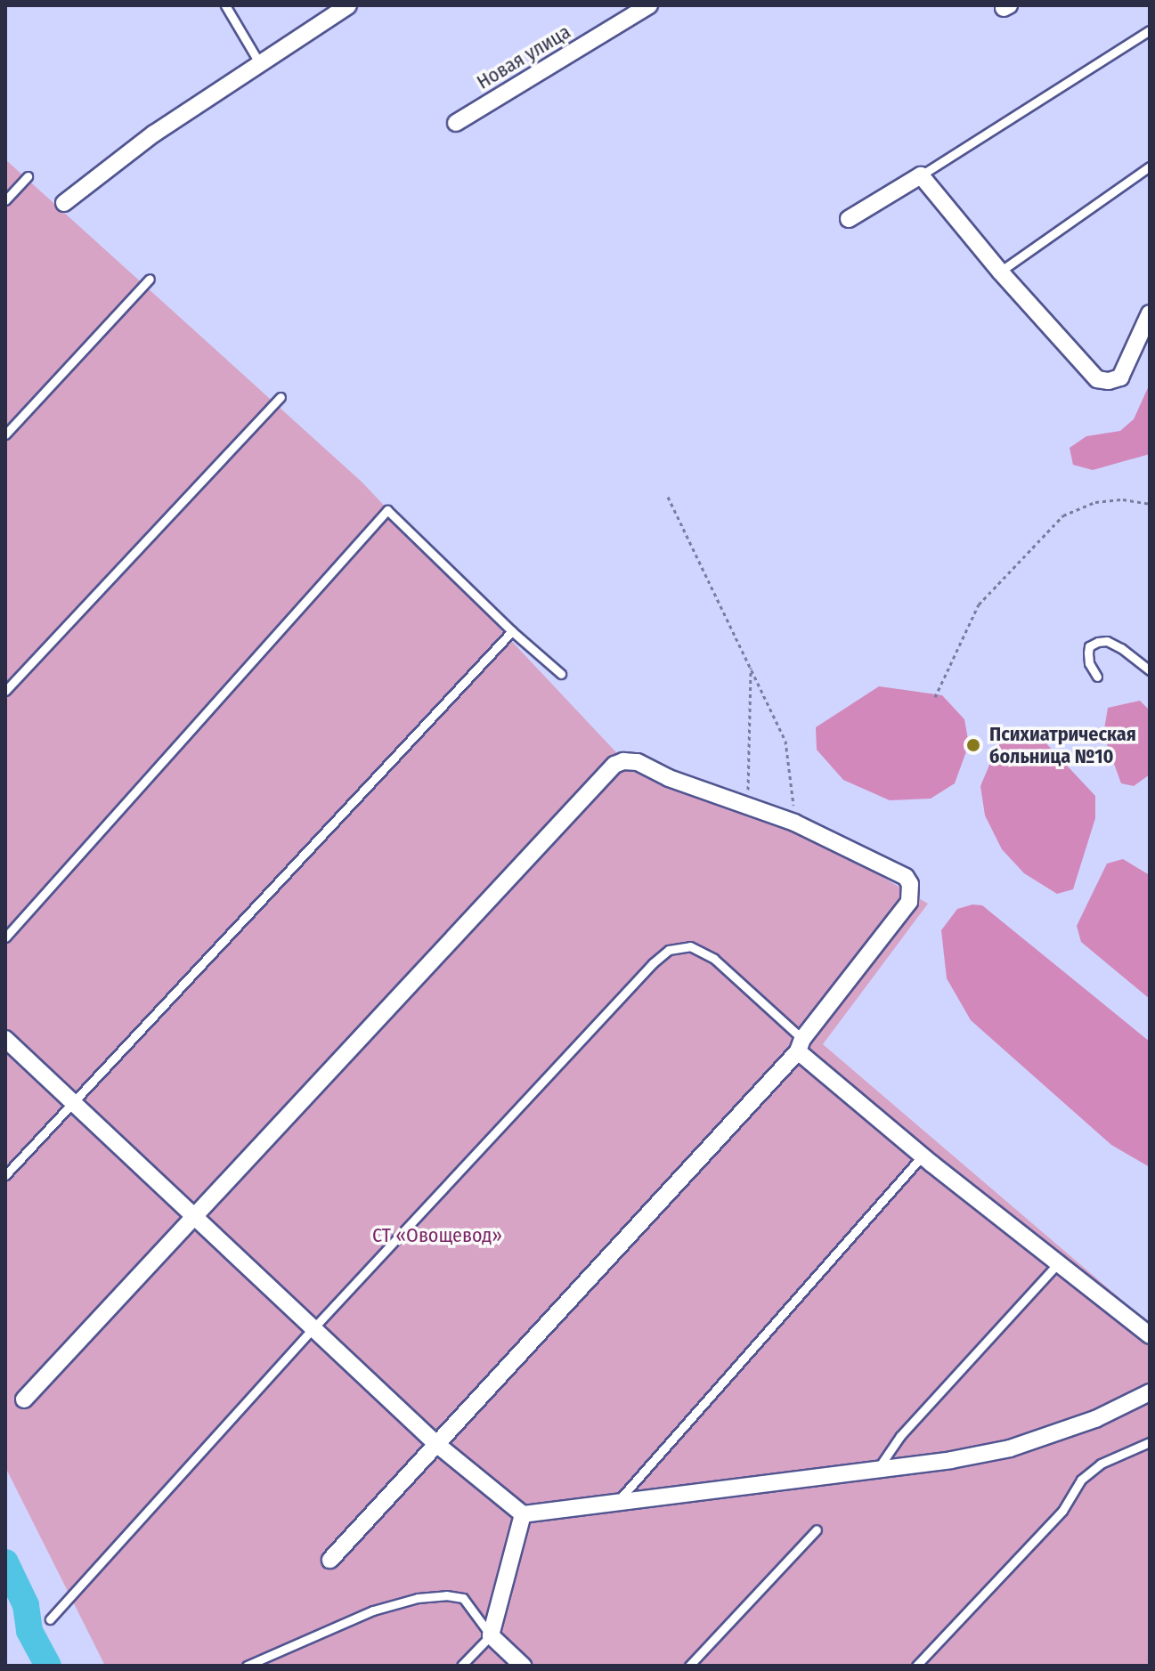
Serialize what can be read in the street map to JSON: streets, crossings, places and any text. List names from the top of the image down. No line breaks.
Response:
{"streets":{"street":["Новая улица"]},"parks":["СТ «Овощевод»"],"places":["Психиатрическая больница №10"]}
